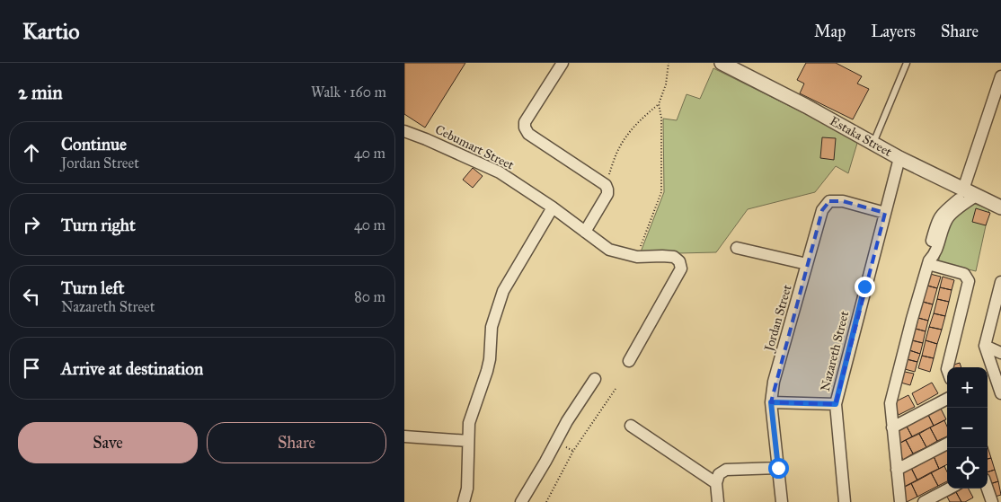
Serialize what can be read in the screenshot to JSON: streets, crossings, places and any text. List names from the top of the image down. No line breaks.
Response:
{"streets":{"street":["Estaka Street","Cebumart Street","Jordan Street","Nazareth Street"]},"crossings":[["Estaka Street","Nazareth Street"],["Jordan Street","Nazareth Street"]],"page":{"header":"Kartio","nav":["Map","Layers","Share"],"heading":["2 min","Walk · 160 m"],"list":[["Continue","Jordan Street","40 m"],["Turn right","40 m"],["Turn left","Nazareth Street","80 m"],"Arrive at destination"],"map_buttons":["+","−"],"buttons":["Save","Share"]}}
